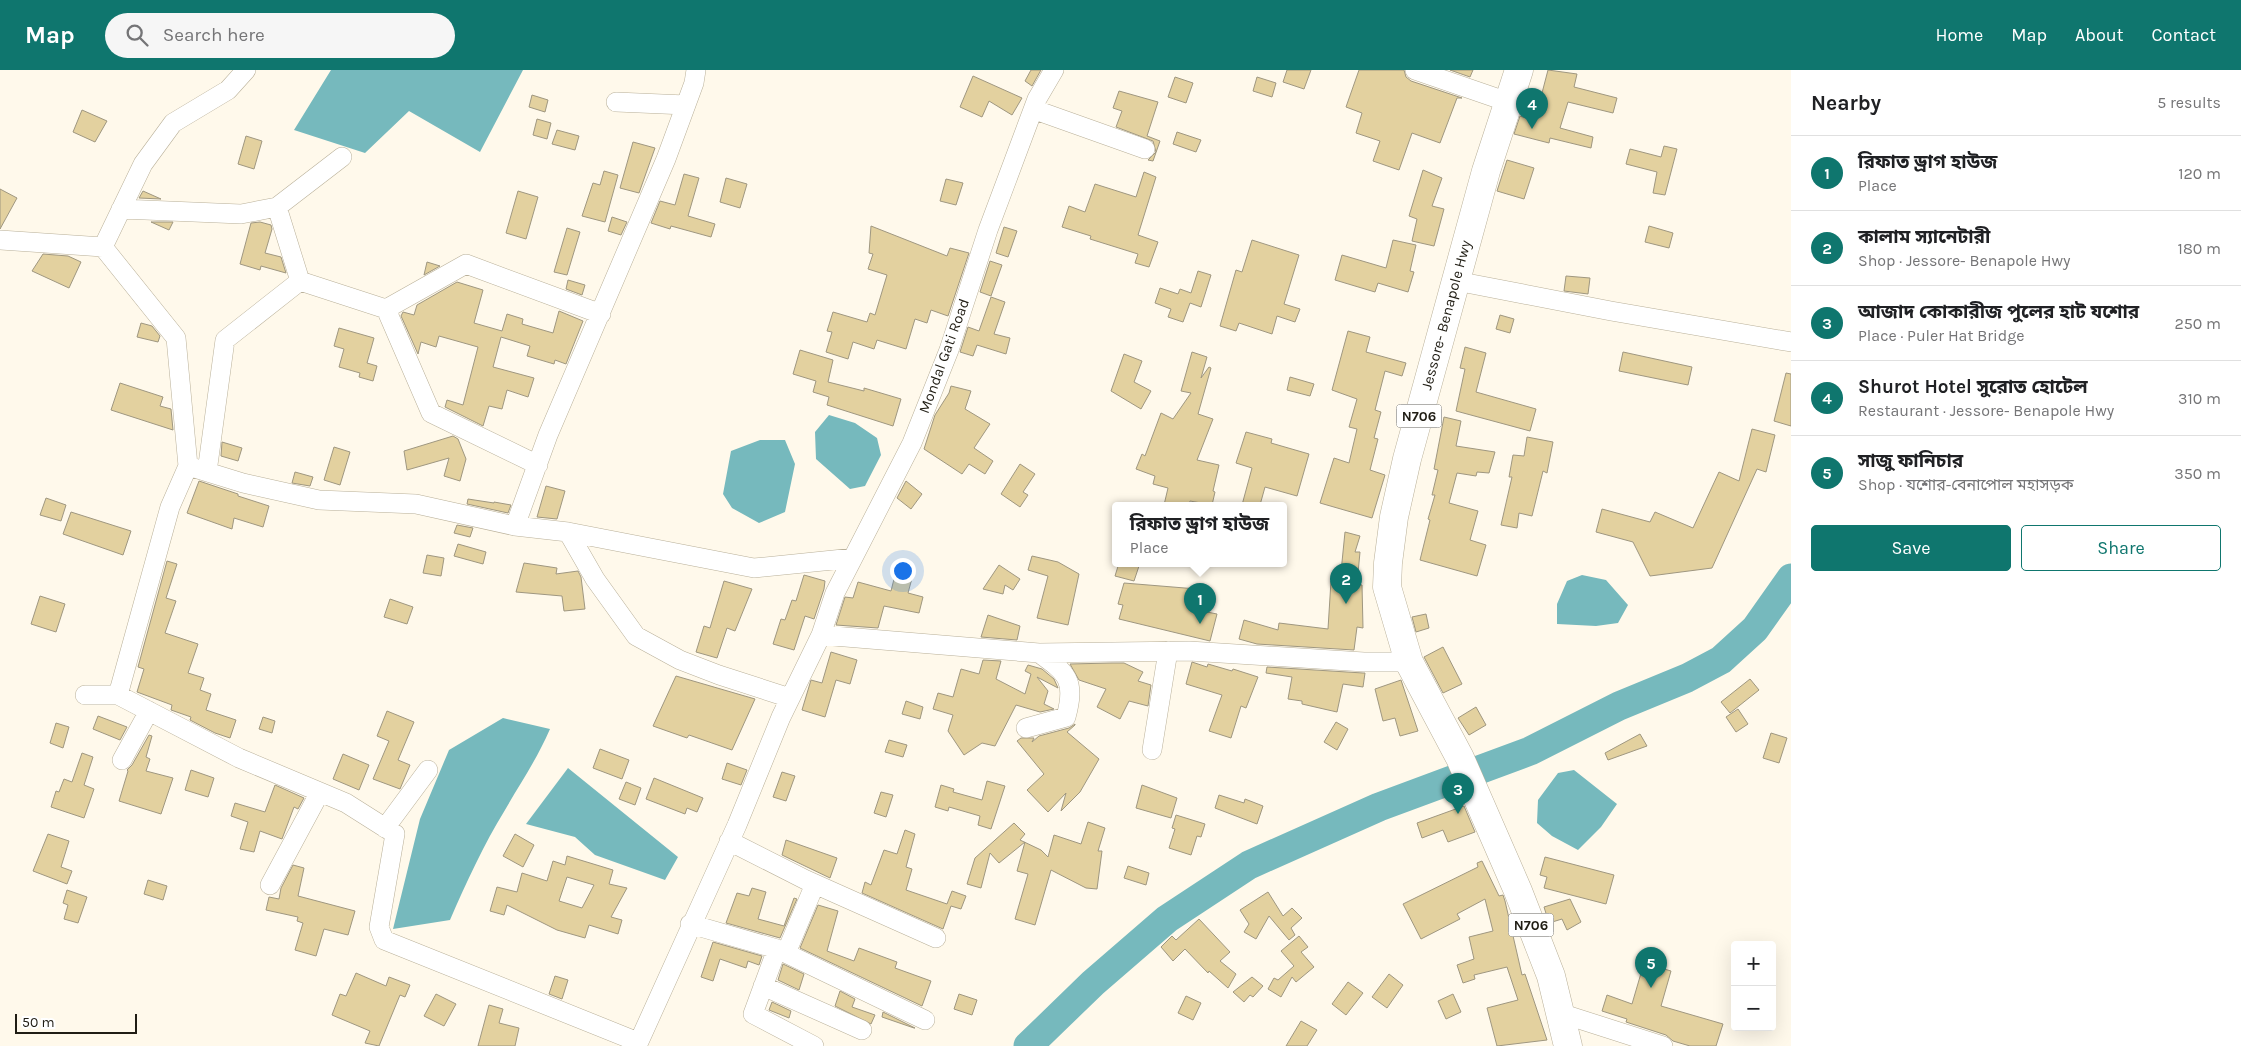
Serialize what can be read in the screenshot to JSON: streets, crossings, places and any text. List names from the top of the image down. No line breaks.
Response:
{"streets":{"highway":["Jessore- Benapole Hwy","N706"],"street":["Mondal Gati Road"]},"crossings":[["Jessore- Benapole Hwy","N706"]],"scale_bar":"50 m","page":{"header":"Map","search":"Search here","nav":["Home","Map","About","Contact"],"heading":["Nearby","5 results"],"pins":["4","2","1","3","5"],"list":[{"mark":"1","name":"রিফাত ড্রাগ হাউজ","note":"Place","value":"120 m"},{"mark":"2","name":"কালাম স্যানেটারী","note":"Shop · Jessore- Benapole Hwy","value":"180 m"},{"mark":"3","name":"আজাদ কোকারীজ পুলের হাট যশোর","note":"Place · Puler Hat Bridge","value":"250 m"},{"mark":"4","name":"Shurot Hotel সুরোত হোটেল","note":"Restaurant · Jessore- Benapole Hwy","value":"310 m"},{"mark":"5","name":"সাজু ফানিচার","note":"Shop · যশোর-বেনাপোল মহাসড়ক","value":"350 m"}],"popup":["রিফাত ড্রাগ হাউজ","Place"],"buttons":["Save","Share"],"map_buttons":["+","−"],"scale":"50 m"}}
